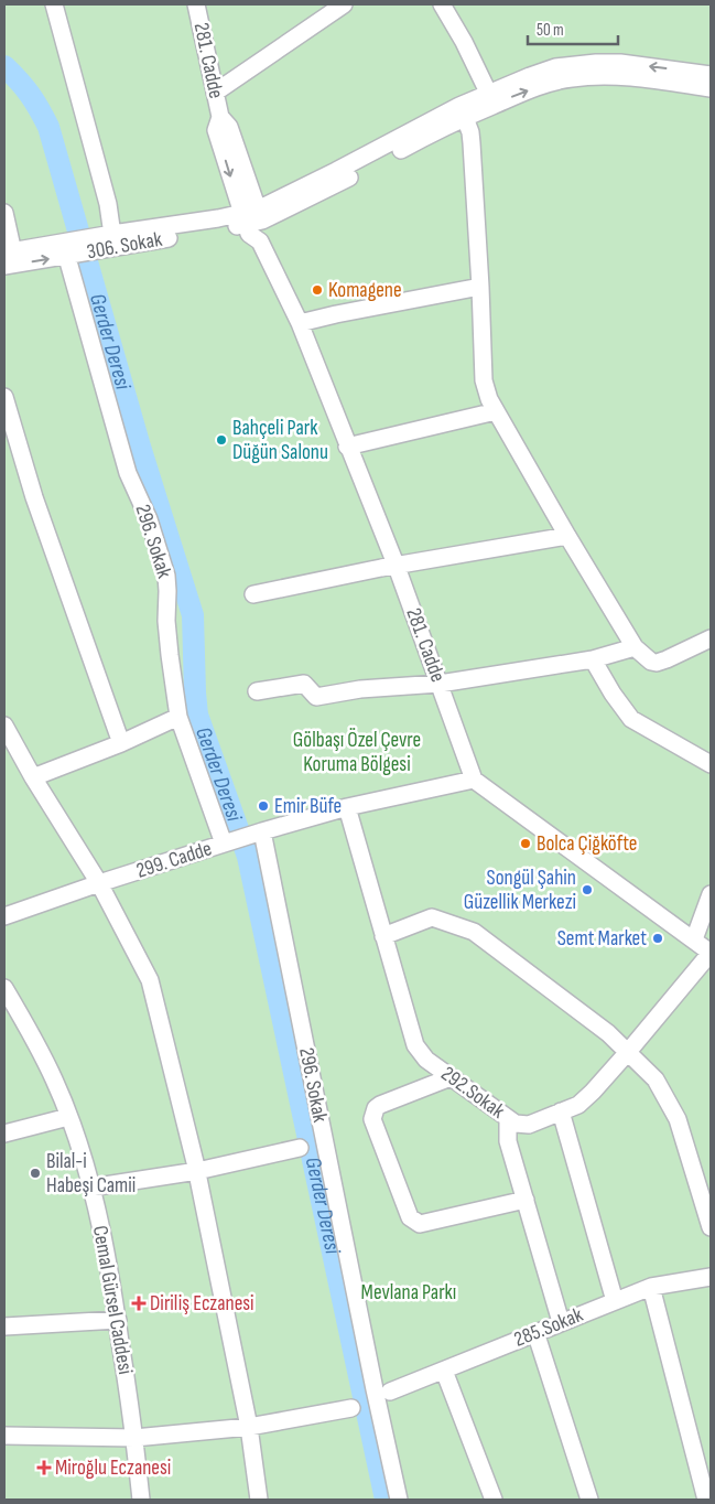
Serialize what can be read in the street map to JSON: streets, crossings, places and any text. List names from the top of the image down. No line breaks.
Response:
{"streets":{"street":["281. Cadde","306. Sokak","296. Sokak","299. Cadde","292.Sokak","Cemal Gürsel Caddesi","285.Sokak"]},"crossings":[["281. Cadde","306. Sokak"],["281. Cadde","299. Cadde"],["306. Sokak","296. Sokak"],["296. Sokak","299. Cadde"],["299. Cadde","292.Sokak"]],"water":["Gerder Deresi"],"parks":["Gölbaşı Özel Çevre Koruma Bölgesi","Mevlana Parkı"],"places":{"other":["Komagene","Bahçeli Park Düğün Salonu","Emir Büfe","Bolca Çiğköfte","Songül Şahin Güzellik Merkezi","Semt Market","Bilal-i Habeşi Camii"],"health":["Diriliş Eczanesi","Miroğlu Eczanesi"]},"scale_bar":"50 m"}
